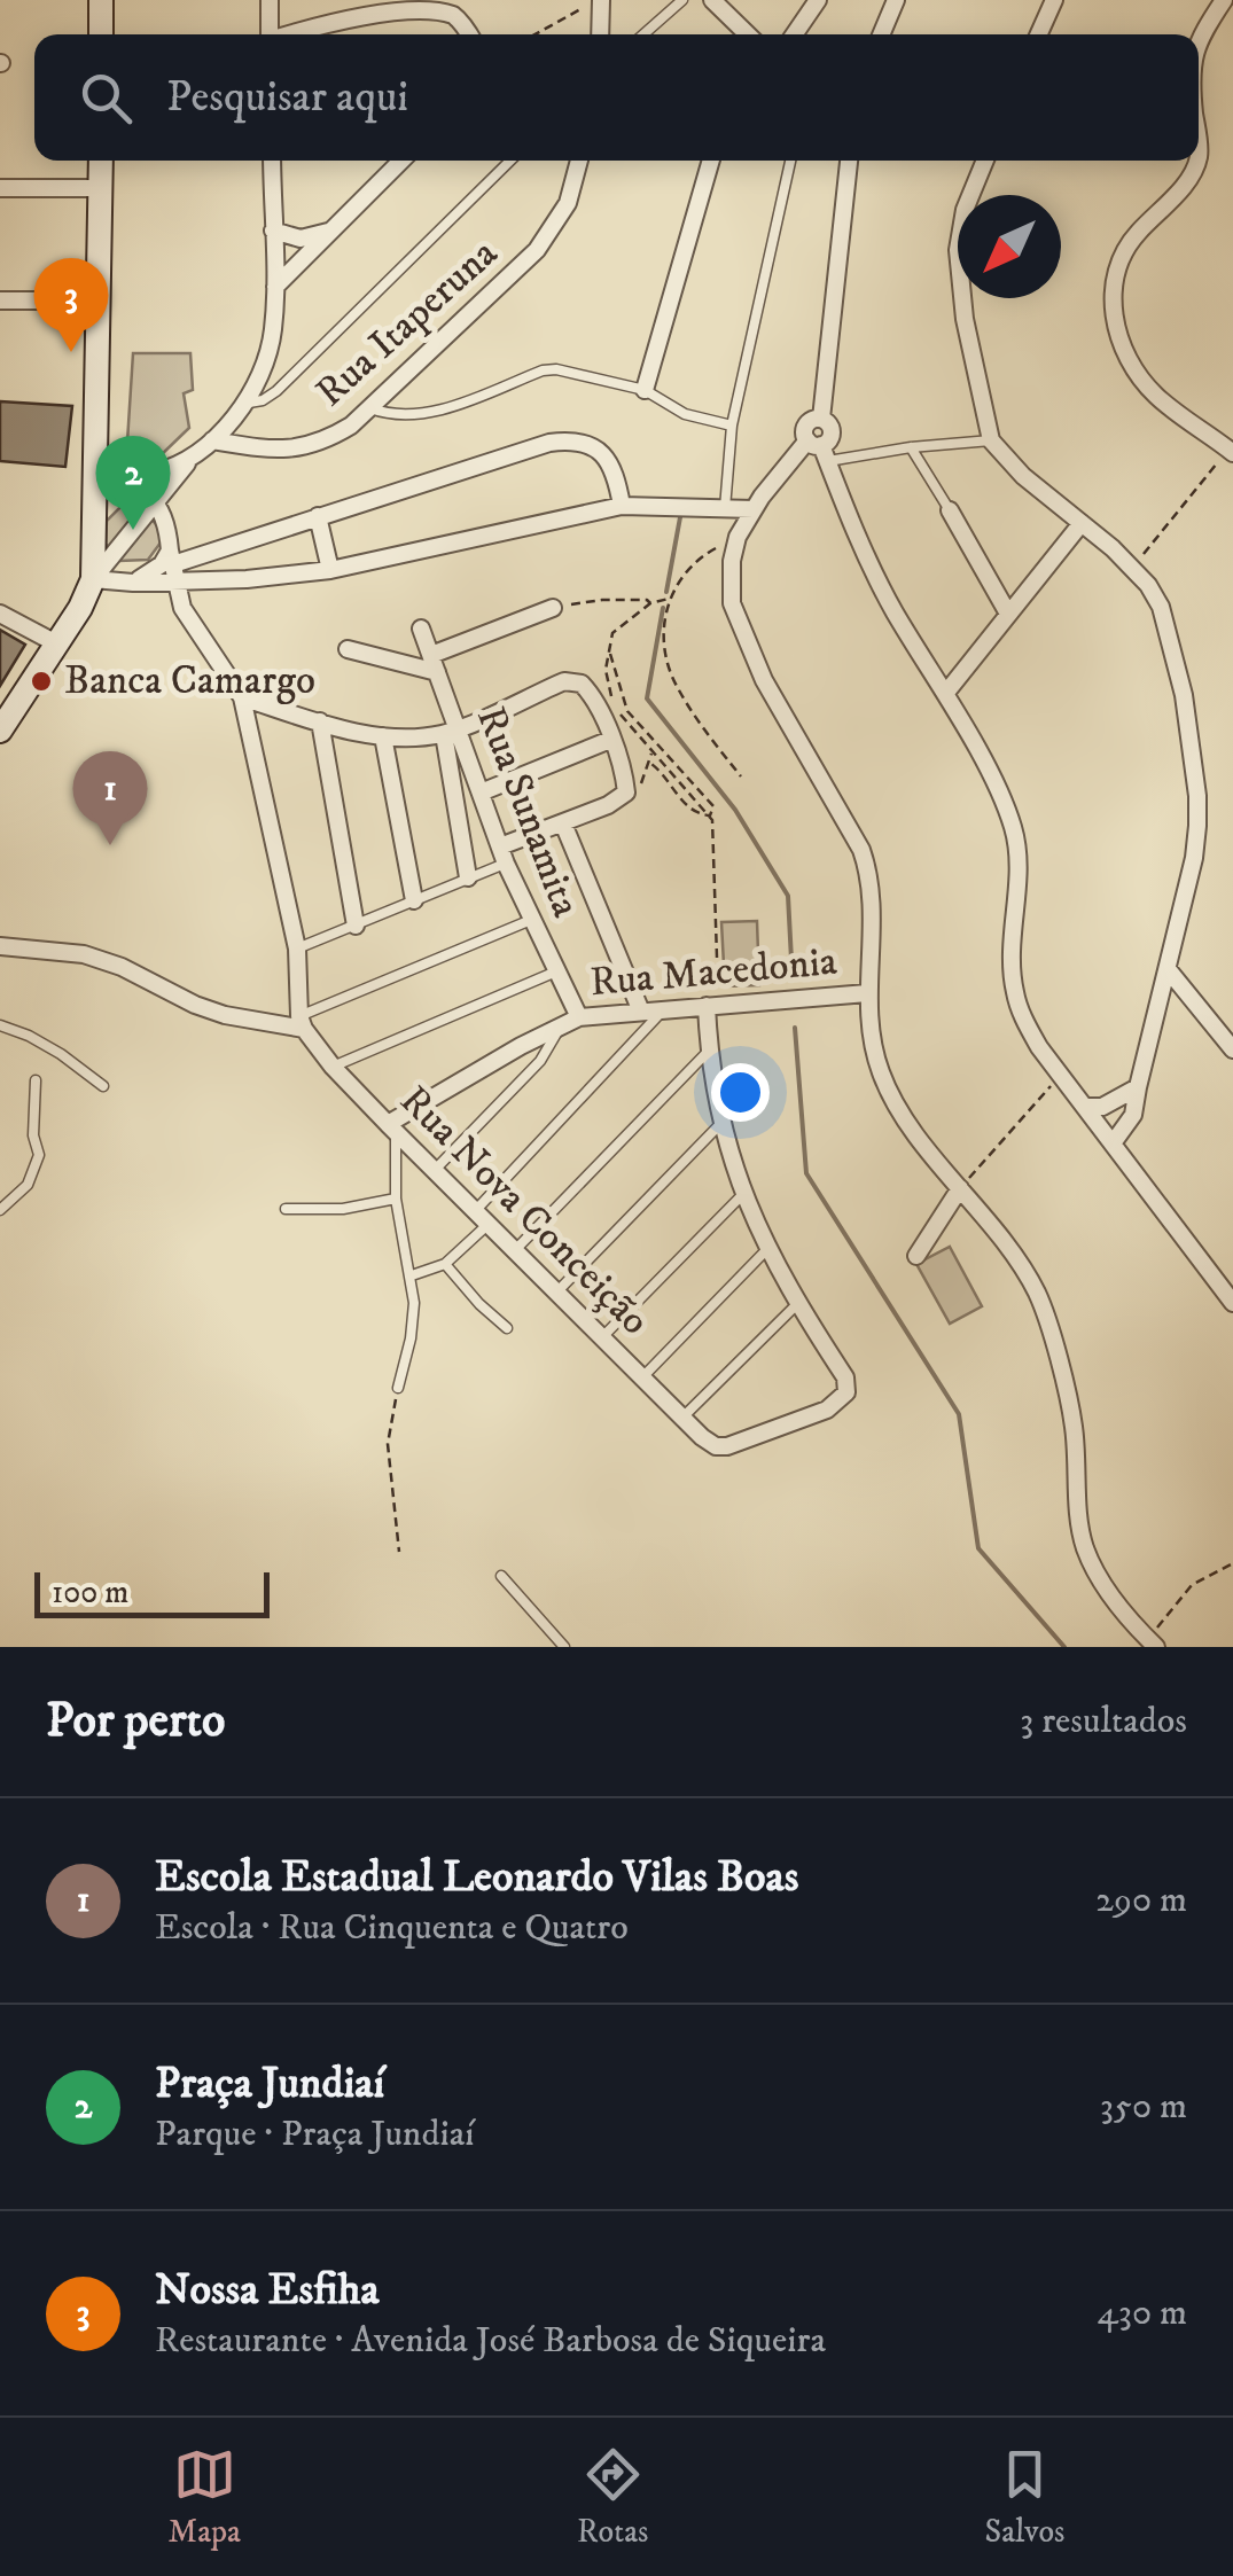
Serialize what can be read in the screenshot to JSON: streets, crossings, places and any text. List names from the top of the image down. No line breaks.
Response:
{"streets":{"street":["Rua Itaperuna","Rua Sunamita","Rua Macedonia","Rua Nova Conceição"]},"crossings":[["Rua Sunamita","Rua Macedonia"],["Rua Macedonia","Rua Nova Conceição"]],"places":["Banca Camargo"],"scale_bar":"100 m","north":"bottom left","page":{"search":"Pesquisar aqui","pins":["3","2","1"],"scale":"100 m","heading":["Por perto","3 resultados"],"list":[{"mark":"1","name":"Escola Estadual Leonardo Vilas Boas","note":"Escola · Rua Cinquenta e Quatro","value":"290 m"},{"mark":"2","name":"Praça Jundiaí","note":"Parque · Praça Jundiaí","value":"350 m"},{"mark":"3","name":"Nossa Esfiha","note":"Restaurante · Avenida José Barbosa de Siqueira","value":"430 m"}],"nav":["Mapa","Rotas","Salvos"]}}
